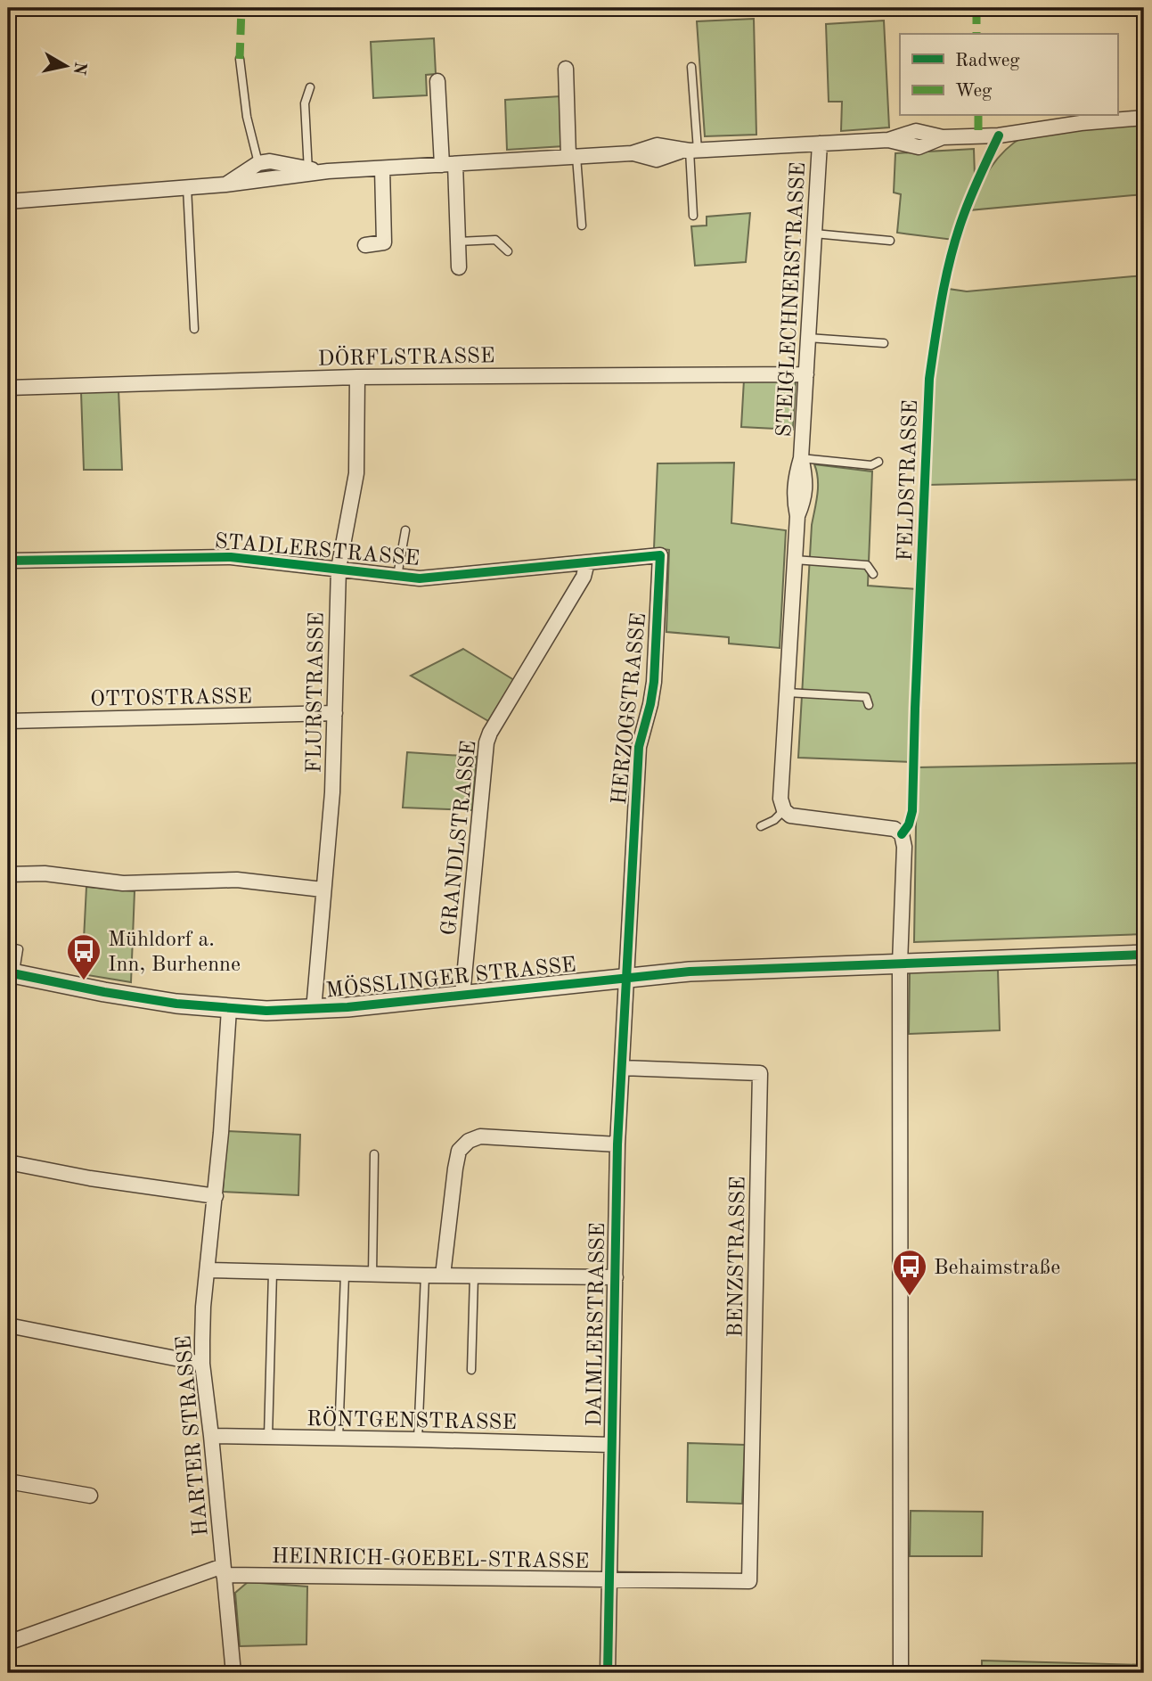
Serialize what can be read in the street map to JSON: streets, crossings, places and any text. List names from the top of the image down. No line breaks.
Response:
{"streets":{"street":["STEIGLECHNERSTRASSE","DÖRFLSTRASSE","STADLERSTRASSE","FLURSTRASSE","OTTOSTRASSE","HERZOGSTRASSE","GRANDLSTRASSE","MÖSSLINGER STRASSE","BENZSTRASSE","DAIMLERSTRASSE","RÖNTGENSTRASSE","HARTER STRASSE","HEINRICH-GOEBEL-STRASSE"],"cycle path":["FELDSTRASSE"]},"crossings":[["STEIGLECHNERSTRASSE","DÖRFLSTRASSE"],["DÖRFLSTRASSE","FLURSTRASSE"],["STADLERSTRASSE","FLURSTRASSE"],["STADLERSTRASSE","HERZOGSTRASSE"],["STADLERSTRASSE","GRANDLSTRASSE"],["FLURSTRASSE","OTTOSTRASSE"],["FLURSTRASSE","MÖSSLINGER STRASSE"],["HERZOGSTRASSE","MÖSSLINGER STRASSE"],["HERZOGSTRASSE","DAIMLERSTRASSE"],["GRANDLSTRASSE","MÖSSLINGER STRASSE"],["MÖSSLINGER STRASSE","DAIMLERSTRASSE"],["MÖSSLINGER STRASSE","HARTER STRASSE"],["BENZSTRASSE","DAIMLERSTRASSE"],["BENZSTRASSE","HEINRICH-GOEBEL-STRASSE"],["DAIMLERSTRASSE","RÖNTGENSTRASSE"],["DAIMLERSTRASSE","HEINRICH-GOEBEL-STRASSE"],["RÖNTGENSTRASSE","HARTER STRASSE"],["HARTER STRASSE","HEINRICH-GOEBEL-STRASSE"]],"places":{"bus stop":["Mühldorf a. Inn, Burhenne","Behaimstraße"]},"legend":["Radweg","Weg"],"north":"right"}
